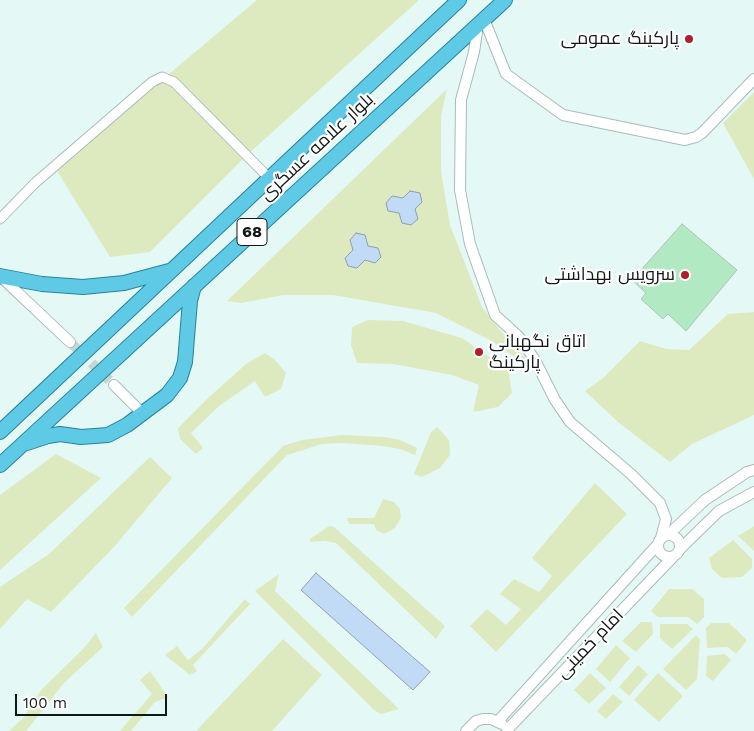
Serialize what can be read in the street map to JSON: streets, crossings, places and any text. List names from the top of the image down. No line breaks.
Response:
{"streets":{"highway":["بلوار علامه عسگری","68"],"street":["امام خمینی"]},"places":["پارکینگ عمومی","سرویس بهداشتی","اتاق نگهبانی پارکینگ"],"scale_bar":"100 m"}
